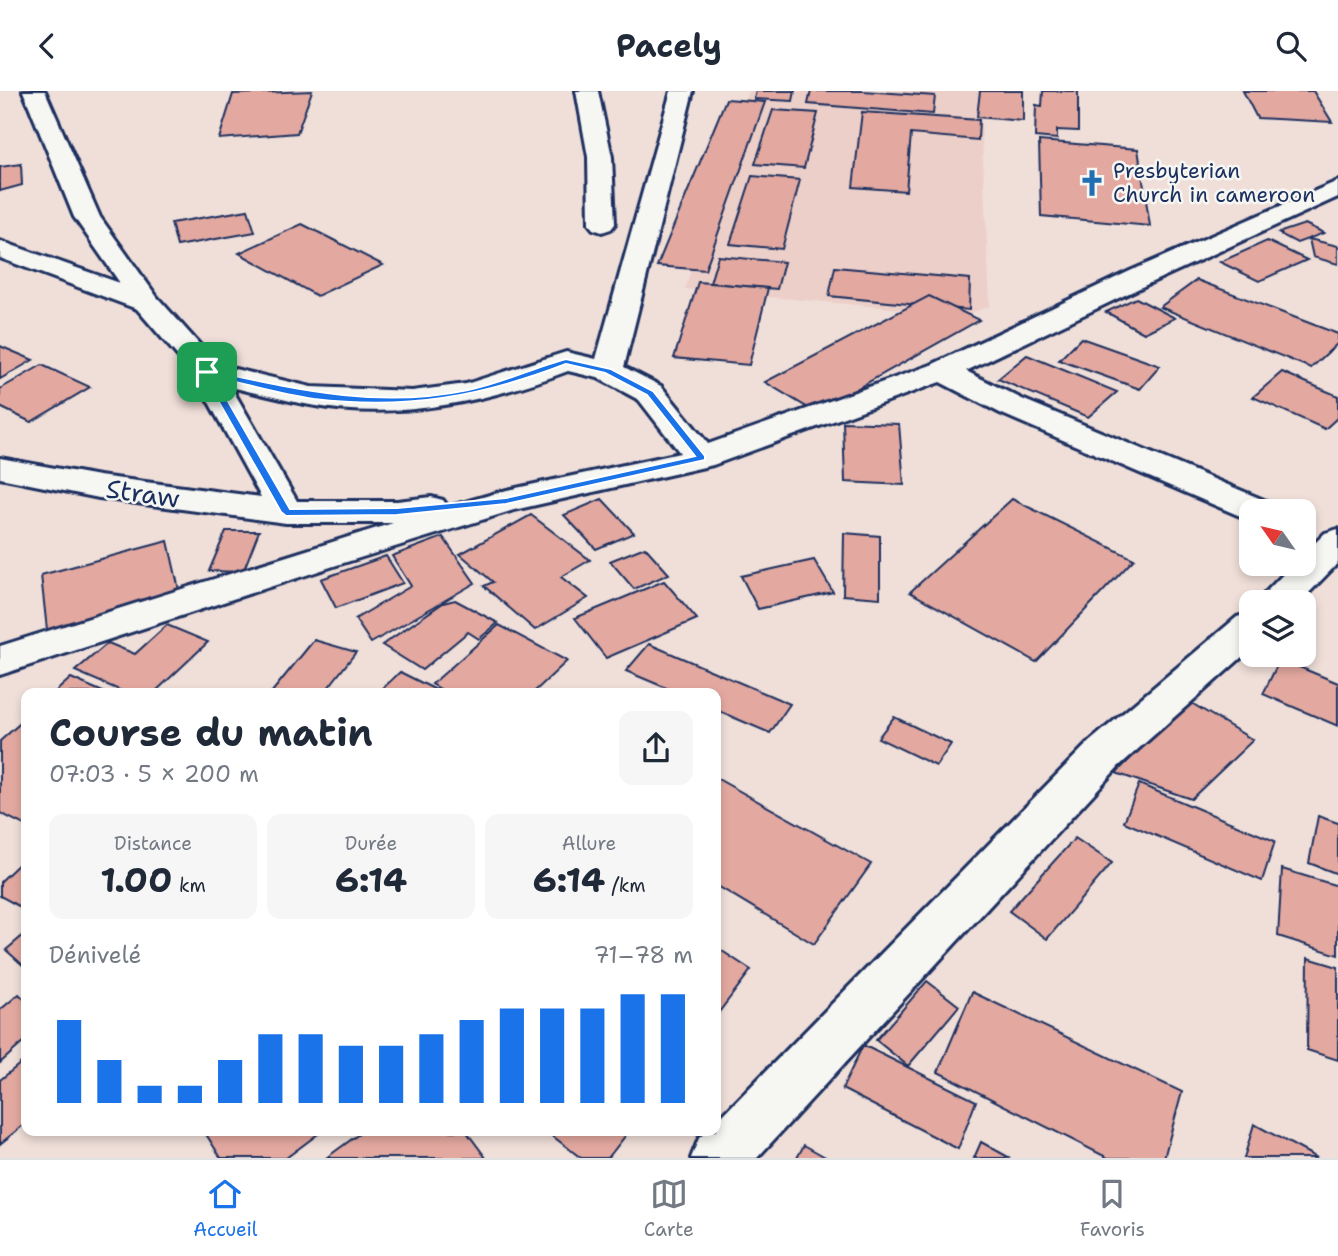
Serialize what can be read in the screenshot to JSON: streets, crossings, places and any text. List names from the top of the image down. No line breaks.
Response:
{"streets":{"street":["Straw"]},"places":{"church":["Presbyterian Church in cameroon"]},"north":"top left","page":{"header":"Pacely","heading":["Course du matin","07:03 · 5 × 200 m"],"stats":[["Distance","1.00 km"],["Durée","6:14"],["Allure","6:14 /km"]],"chart":["Dénivelé","71–78 m"],"tabs":["Accueil","Carte","Favoris"]}}
